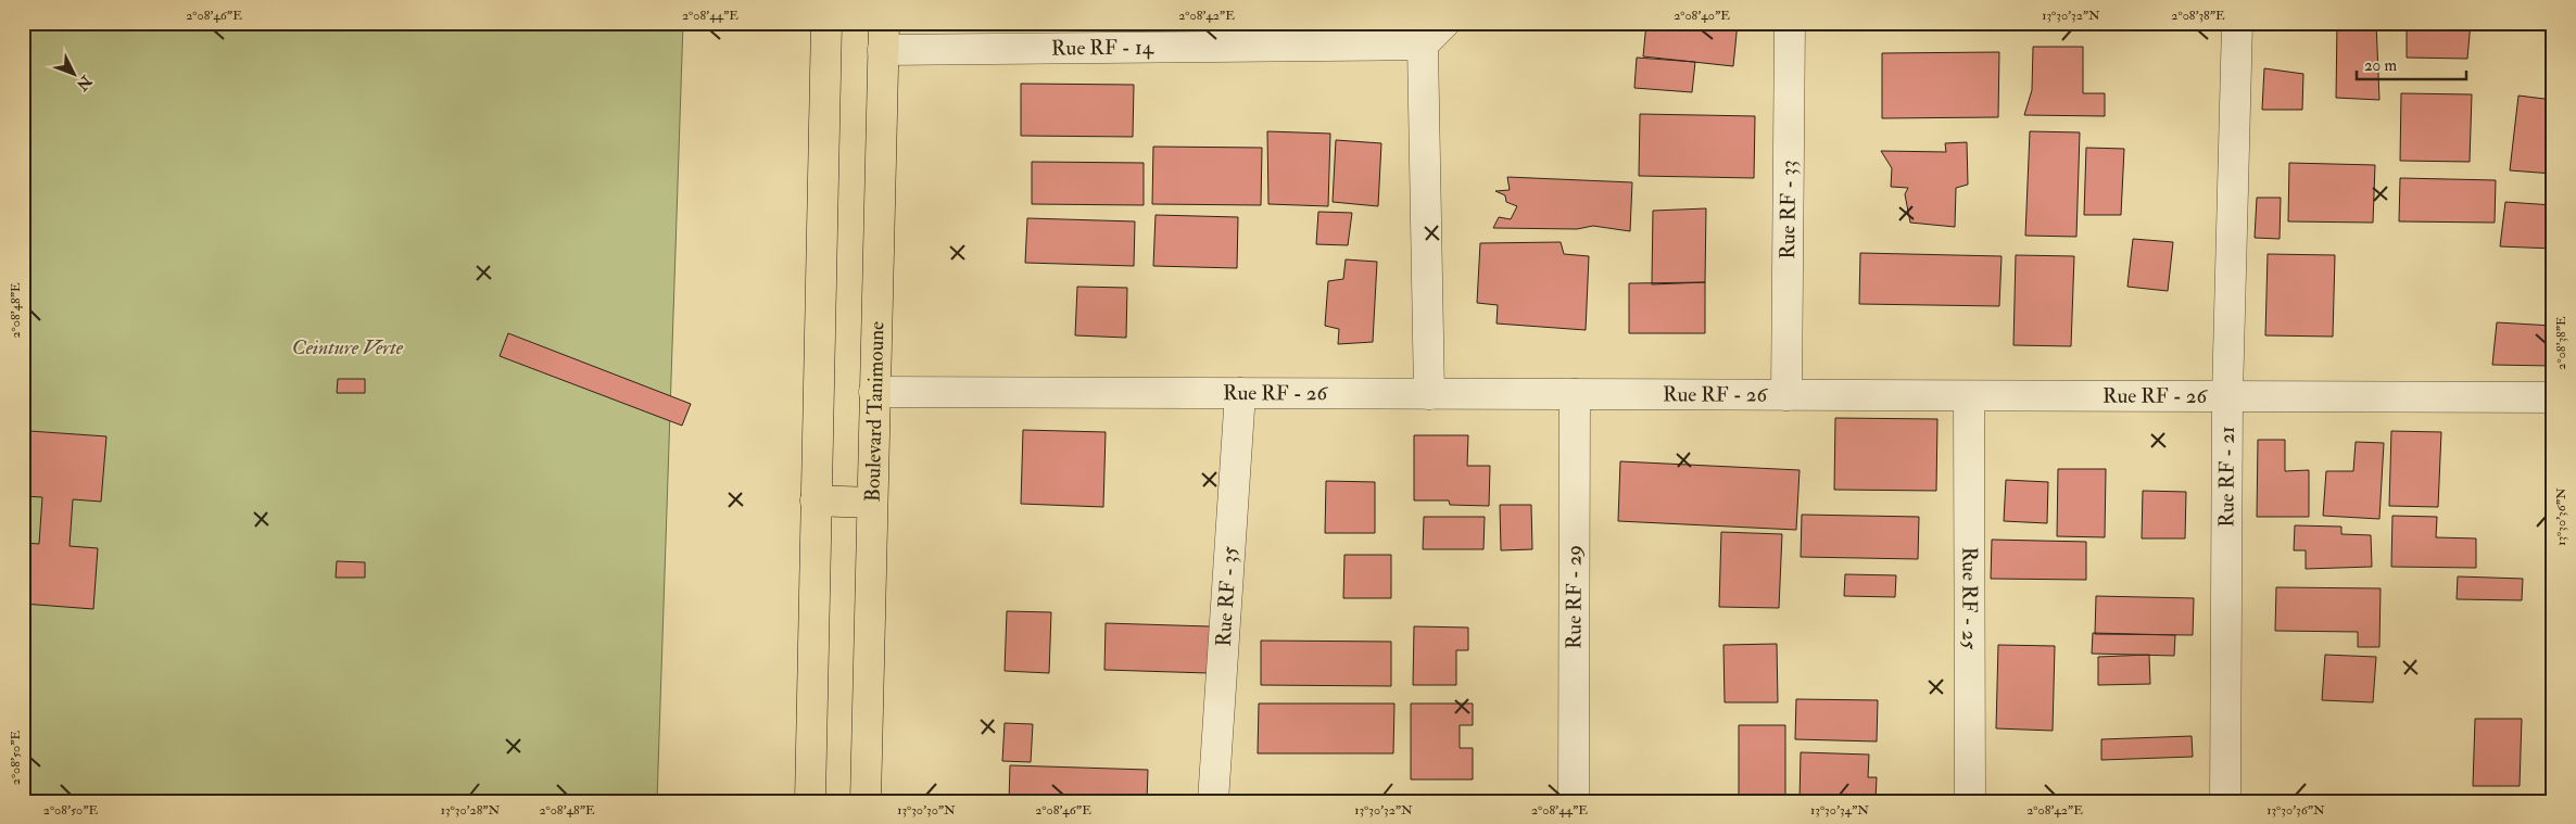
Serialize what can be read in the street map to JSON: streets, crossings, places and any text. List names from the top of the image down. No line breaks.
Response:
{"streets":{"main road":["Boulevard Tanimoune"],"street":["Rue RF - 14","Rue RF - 33","Rue RF - 26","Rue RF - 21","Rue RF - 35","Rue RF - 29","Rue RF - 25"]},"crossings":[["Rue RF - 14","Boulevard Tanimoune"],["Rue RF - 33","Rue RF - 26"],["Rue RF - 26","Boulevard Tanimoune"],["Rue RF - 26","Rue RF - 21"],["Rue RF - 26","Rue RF - 35"],["Rue RF - 26","Rue RF - 29"],["Rue RF - 26","Rue RF - 25"]],"parks":["Ceinture Verte"],"scale_bar":"20 m","north":"bottom right","coordinates":["2°08'46\"E","2°08'44\"E","2°08'42\"E","2°08'40\"E","13°30'32\"N","2°08'38\"E","2°08'48\"E","13°30'36\"N","2°08'50\"E","13°30'28\"N","13°30'30\"N","13°30'34\"N"]}
